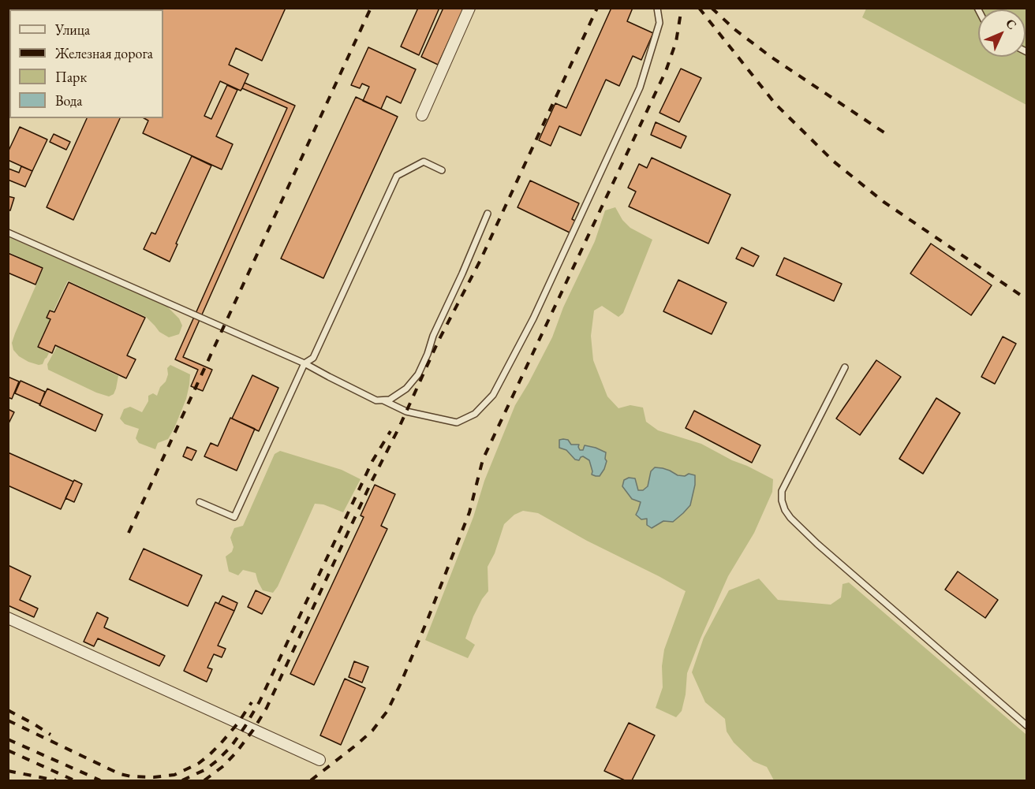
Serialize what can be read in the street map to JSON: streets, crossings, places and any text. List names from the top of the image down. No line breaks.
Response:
{"legend":["Улица","Железная дорога","Парк","Вода"],"north":"top right"}
